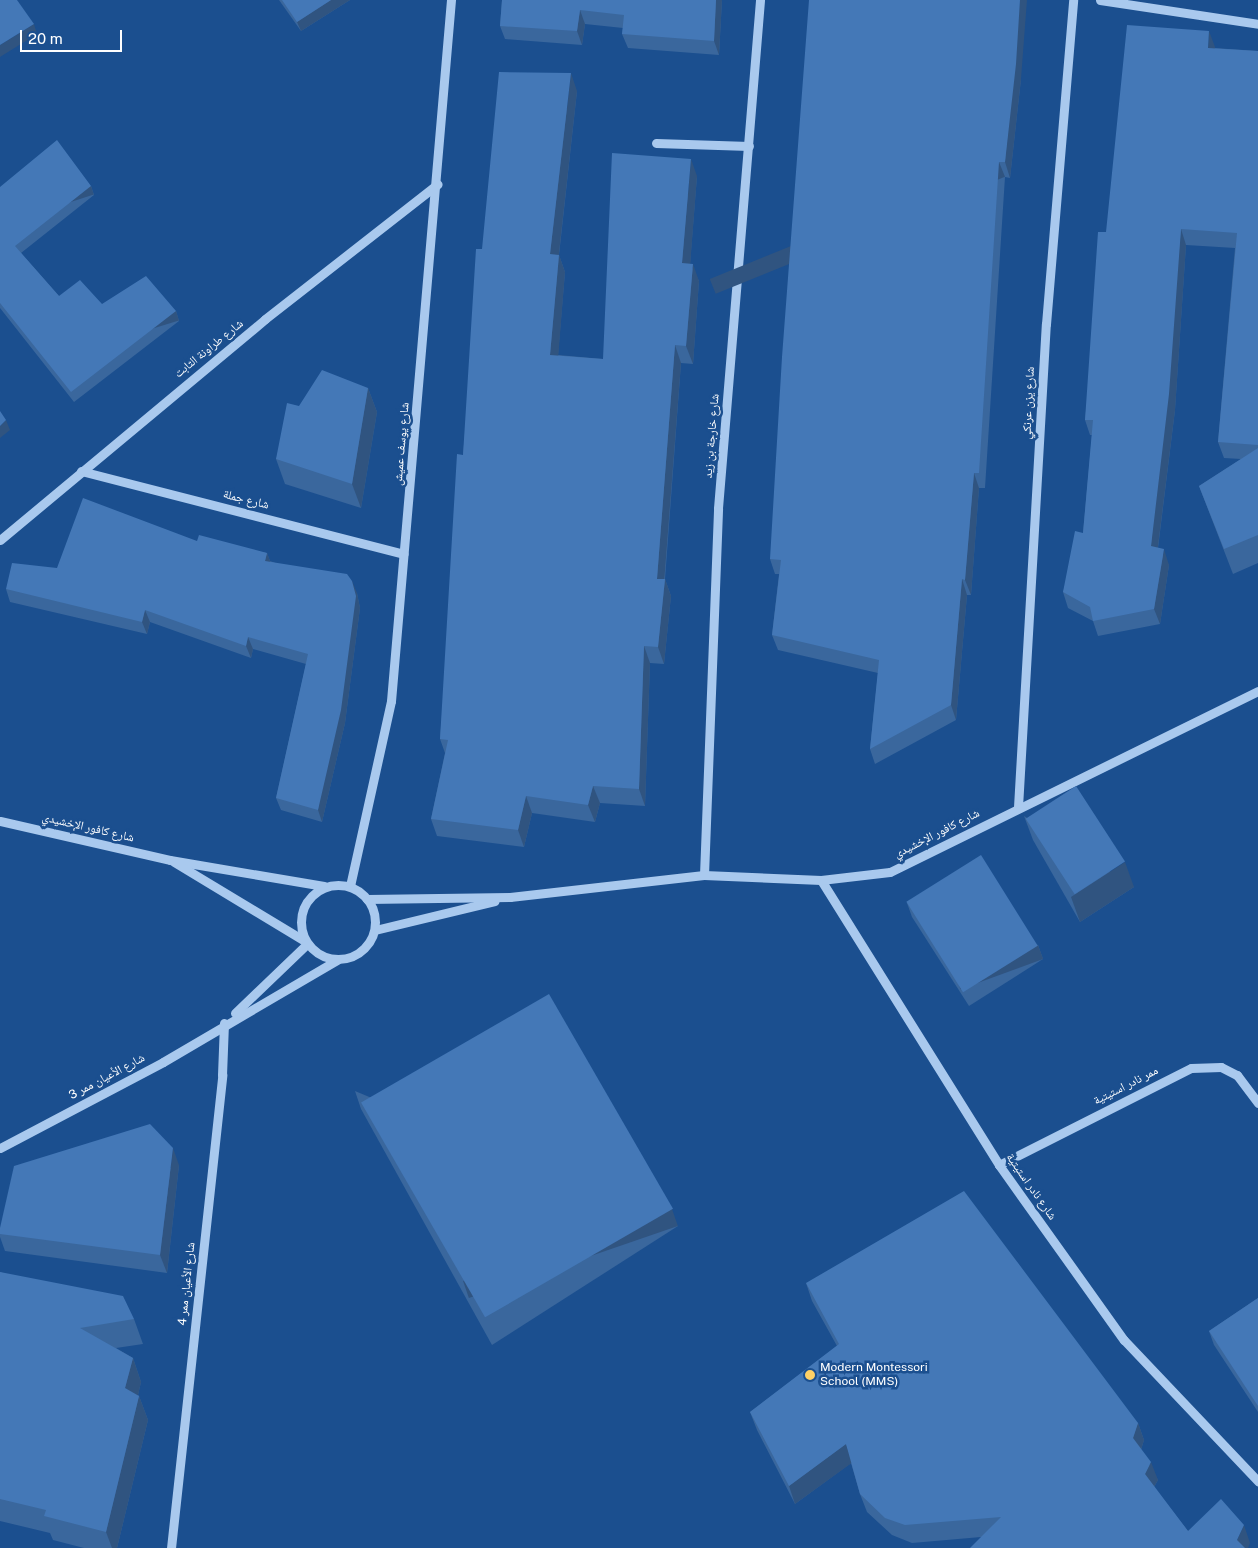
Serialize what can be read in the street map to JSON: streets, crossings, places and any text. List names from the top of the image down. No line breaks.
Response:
{"streets":{"street":["شارع طراونة الثابت","شارع يزن عرنكي","شارع خارجة بن زيد","شارع يوسف عميش","شارع جملة","شارع كافور الإخشيدي","شارع الأعيان ممر 3","ممر نادر استيتية","شارع نادر استيتية","شارع الأعيان ممر 4"]},"crossings":[["شارع طراونة الثابت","شارع يوسف عميش"],["شارع طراونة الثابت","شارع جملة"],["شارع يزن عرنكي","شارع كافور الإخشيدي"],["شارع خارجة بن زيد","شارع كافور الإخشيدي"],["شارع يوسف عميش","شارع جملة"],["شارع يوسف عميش","شارع كافور الإخشيدي"],["شارع يوسف عميش","شارع الأعيان ممر 3"],["شارع كافور الإخشيدي","شارع الأعيان ممر 3"],["شارع كافور الإخشيدي","شارع نادر استيتية"],["شارع الأعيان ممر 3","شارع الأعيان ممر 4"],["ممر نادر استيتية","شارع نادر استيتية"]],"places":["Modern Montessori School (MMS)"],"scale_bar":"20 m"}
